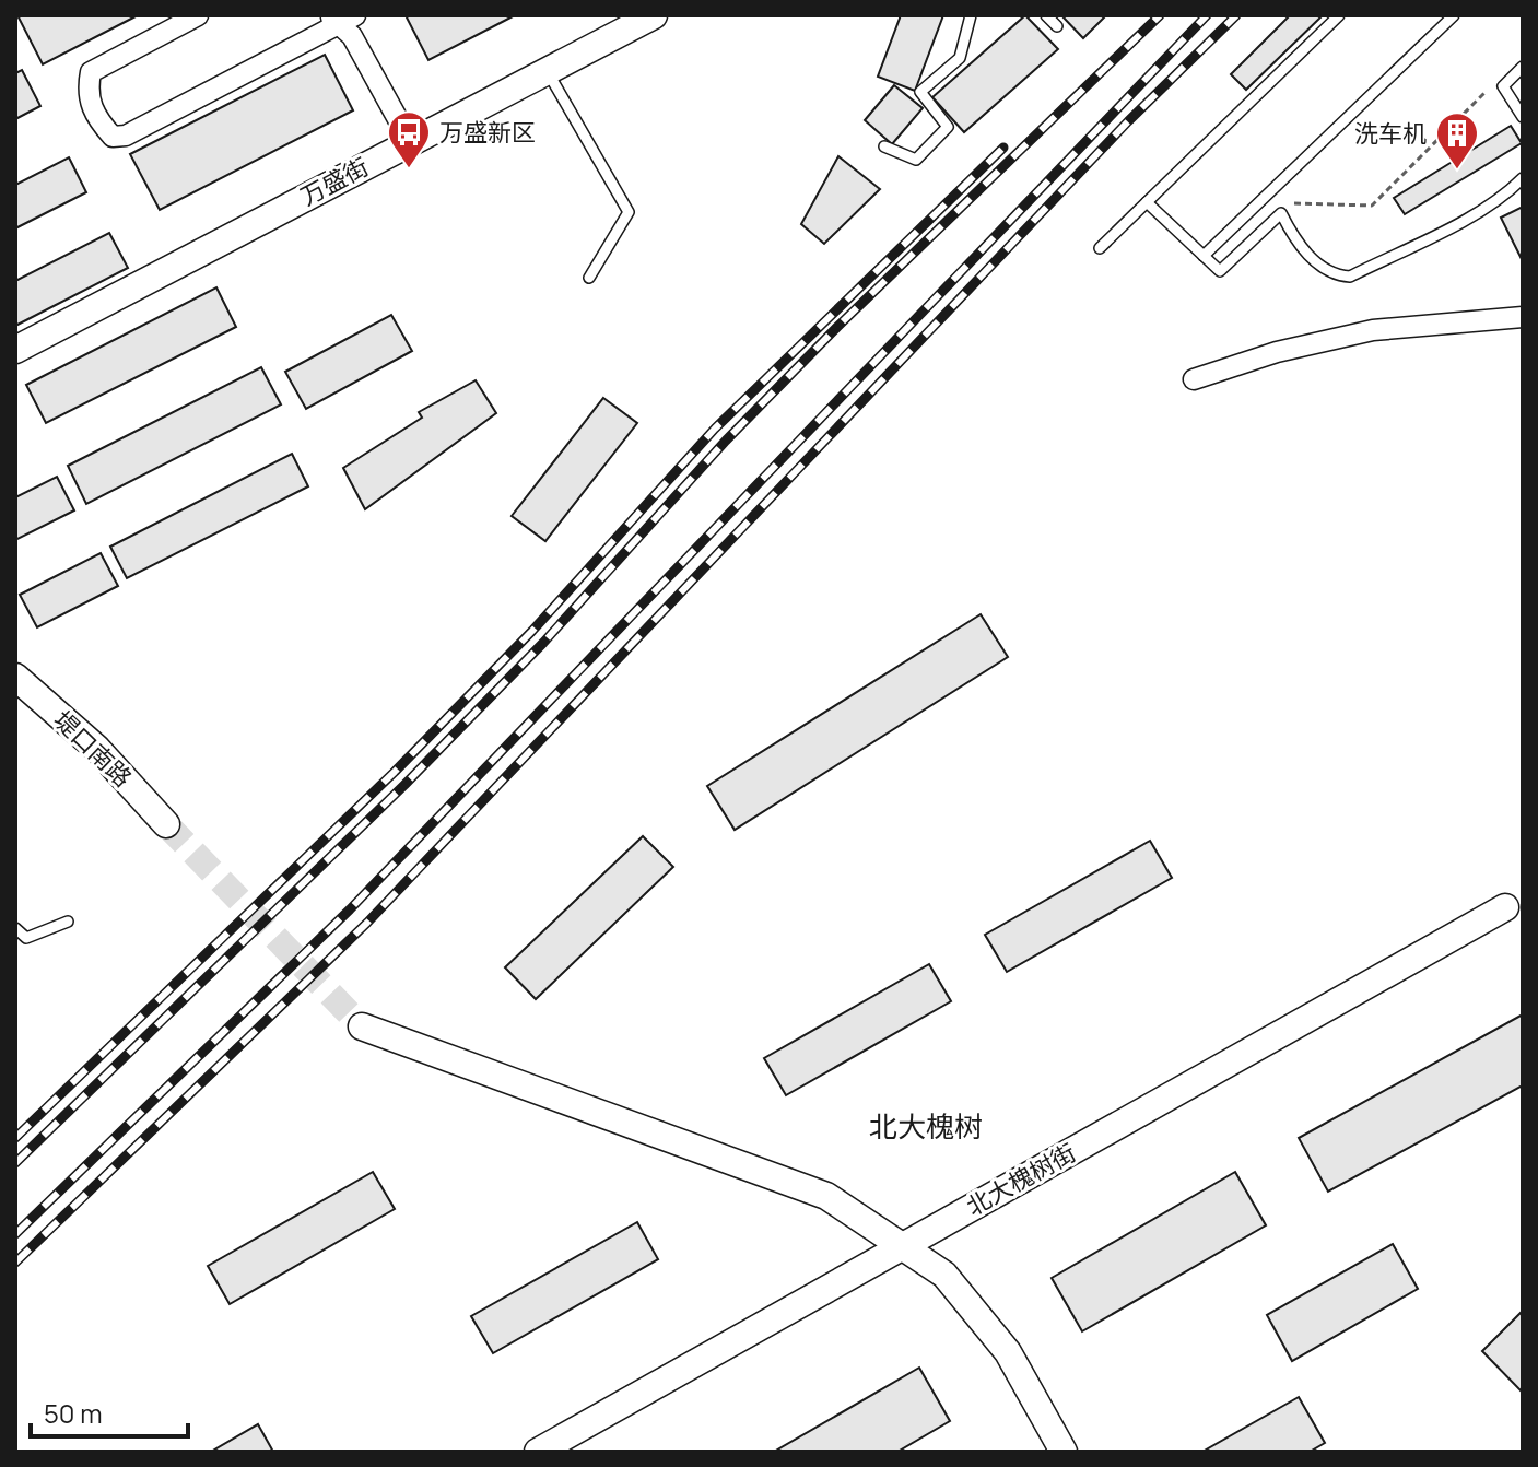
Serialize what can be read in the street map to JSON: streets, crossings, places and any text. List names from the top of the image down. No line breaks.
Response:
{"streets":{"street":["万盛街","堤口南路","北大槐树街"]},"districts":["北大槐树"],"places":{"bus stop":["万盛新区"],"building":["洗车机"]},"scale_bar":"50 m"}
